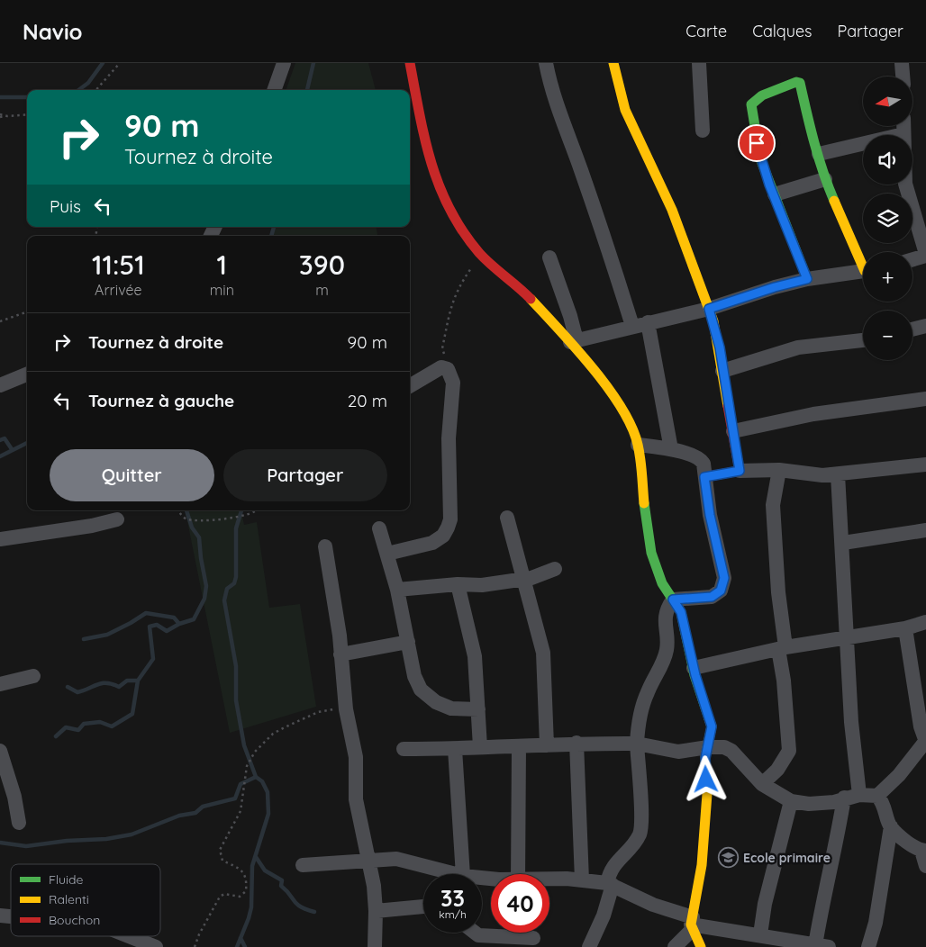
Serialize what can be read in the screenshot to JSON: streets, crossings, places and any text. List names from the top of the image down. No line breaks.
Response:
{"places":{"school or university":["Ecole primaire"]},"legend":["Fluide","Ralenti","Bouchon"],"north":"left","page":{"header":"Navio","nav":["Carte","Calques","Partager"],"map_buttons":["+","−"],"turn":["90 m","Tournez à droite"],"then":"Puis","eta":["11:51","Arrivée","1","min","390","m"],"list":[{"name":"Tournez à droite","value":"90 m"},{"name":"Tournez à gauche","value":"20 m"}],"buttons":["Quitter","Partager"],"speed":"33 km/h","limit":"40"}}
